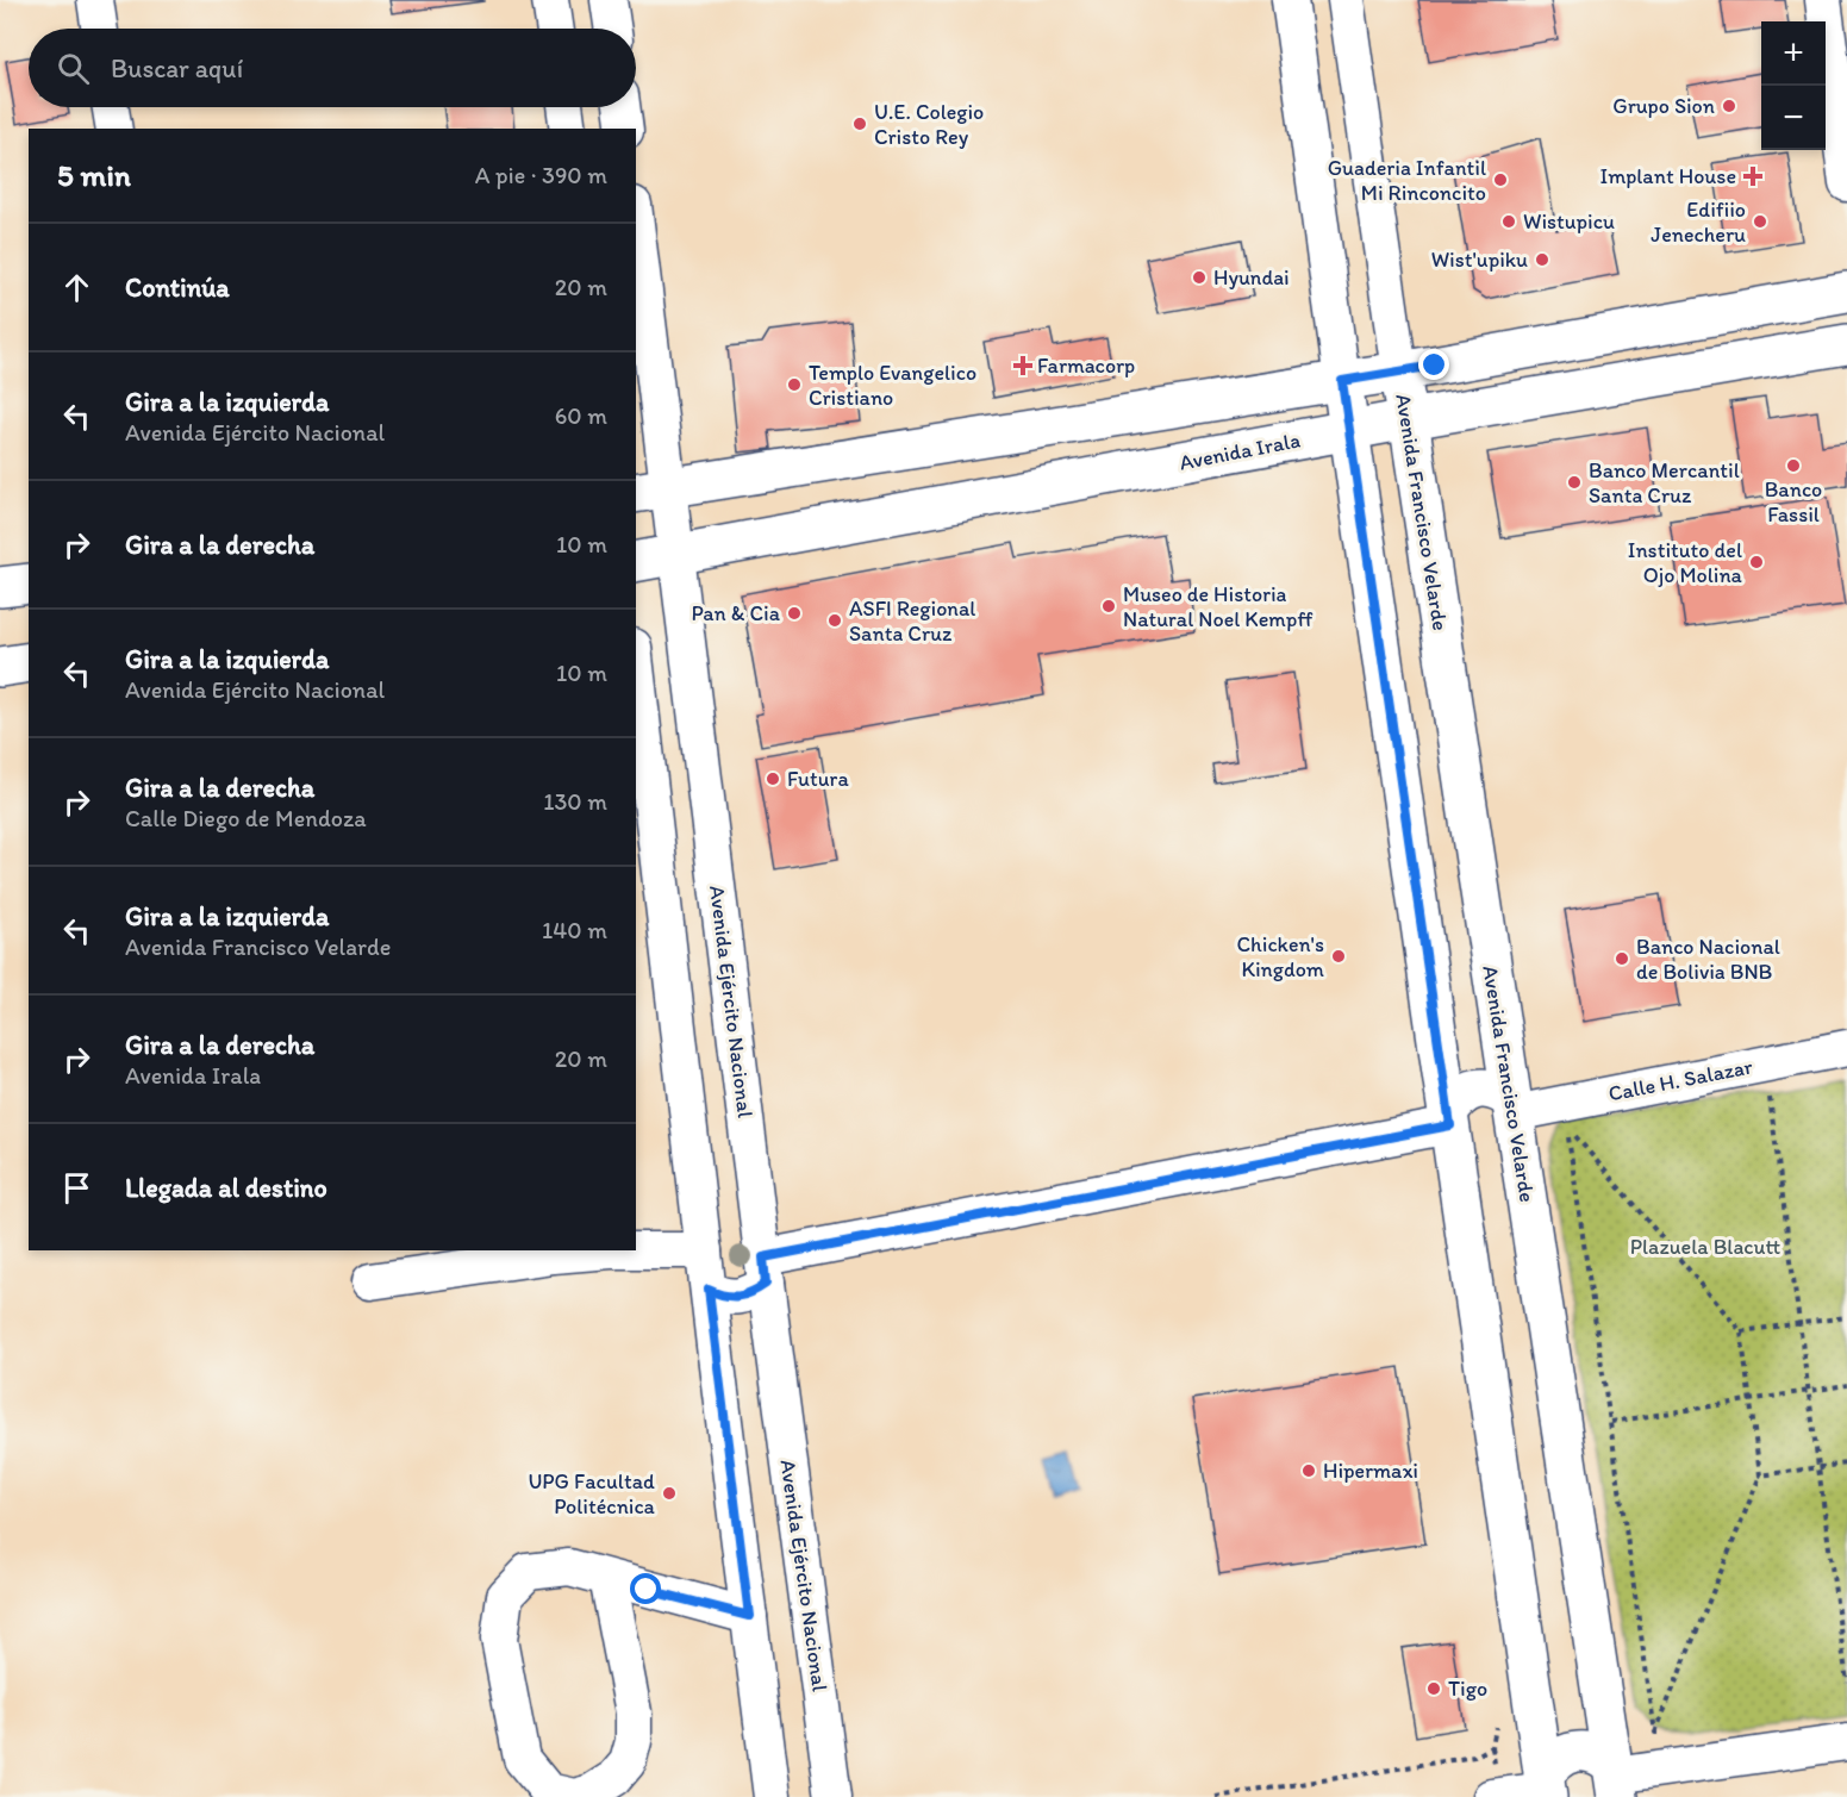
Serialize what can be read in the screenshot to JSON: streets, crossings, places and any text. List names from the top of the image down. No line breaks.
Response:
{"streets":{"main road":["Avenida Irala","Avenida Francisco Velarde"],"street":["Avenida Ejército Nacional","Calle H. Salazar"]},"crossings":[["Avenida Irala","Avenida Francisco Velarde"],["Avenida Irala","Avenida Ejército Nacional"],["Avenida Francisco Velarde","Calle H. Salazar"]],"parks":["Plazuela Blacutt"],"places":{"other":["Grupo Sion","U.E. Colegio Cristo Rey","Guaderia Infantil Mi Rinconcito","Wistupicu","Edifiio Jenecheru","Wist'upiku","Hyundai","Templo Evangelico Cristiano","Banco Fassil","Banco Mercantil Santa Cruz","Instituto del Ojo Molina","Museo de Historia Natural Noel Kempff","Pan & Cia","ASFI Regional Santa Cruz","Futura","Chicken's Kingdom","Banco Nacional de Bolivia BNB","Hipermaxi","UPG Facultad Politécnica","Tigo"],"health":["Implant House","Farmacorp"]},"page":{"map_buttons":["+","−"],"search":"Buscar aquí","heading":["5 min","A pie · 390 m"],"list":[["Continúa","20 m"],["Gira a la izquierda","Avenida Ejército Nacional","60 m"],["Gira a la derecha","10 m"],["Gira a la izquierda","Avenida Ejército Nacional","10 m"],["Gira a la derecha","Calle Diego de Mendoza","130 m"],["Gira a la izquierda","Avenida Francisco Velarde","140 m"],["Gira a la derecha","Avenida Irala","20 m"],"Llegada al destino"]}}
